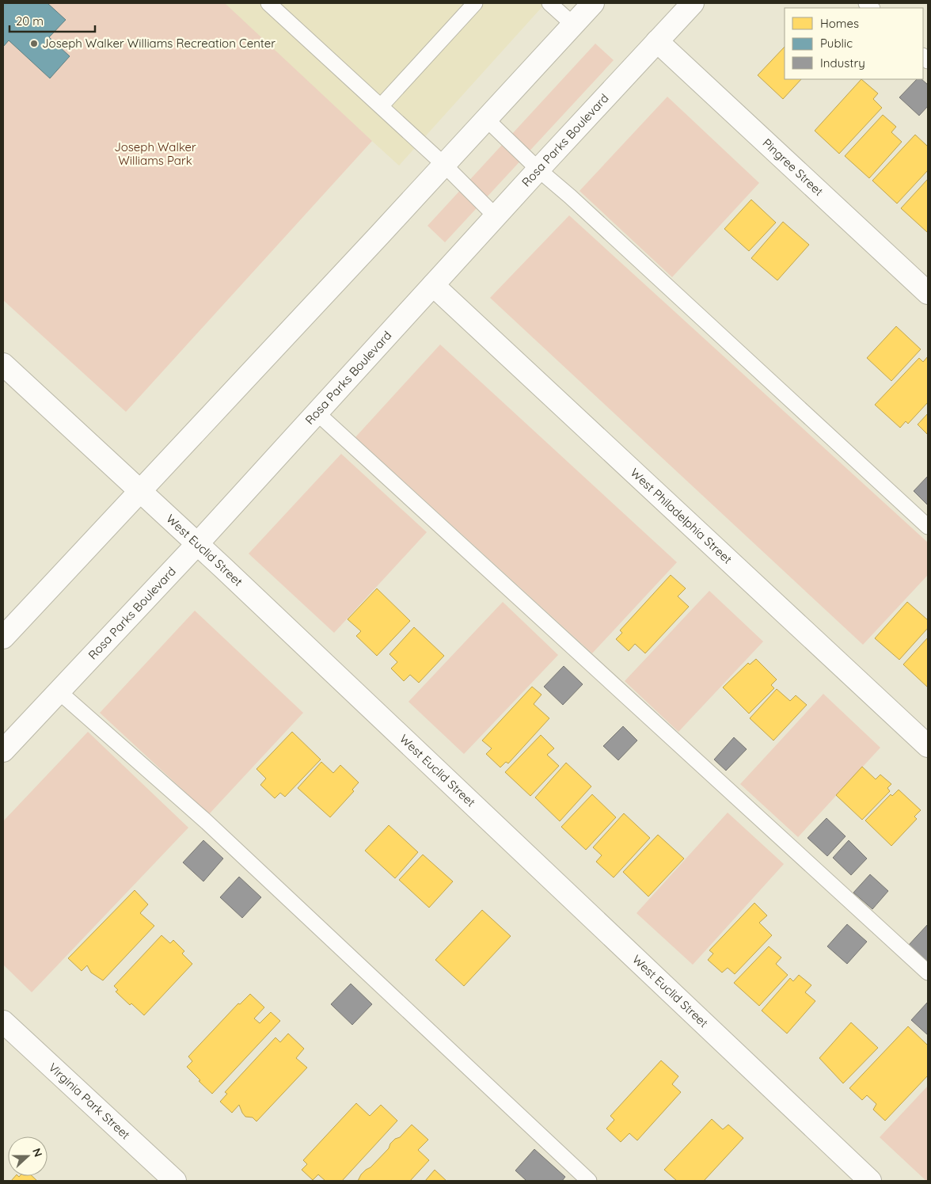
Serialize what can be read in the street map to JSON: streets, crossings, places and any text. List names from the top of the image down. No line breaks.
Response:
{"streets":{"street":["Rosa Parks Boulevard","Pingree Street","West Philadelphia Street","West Euclid Street","Virginia Park Street"]},"crossings":[["Rosa Parks Boulevard","Pingree Street"],["Rosa Parks Boulevard","West Philadelphia Street"],["Rosa Parks Boulevard","West Euclid Street"]],"parks":["Joseph Walker Williams Park"],"places":["Joseph Walker Williams Recreation Center"],"legend":["Homes","Public","Industry"],"scale_bar":"20 m","north":"right"}
